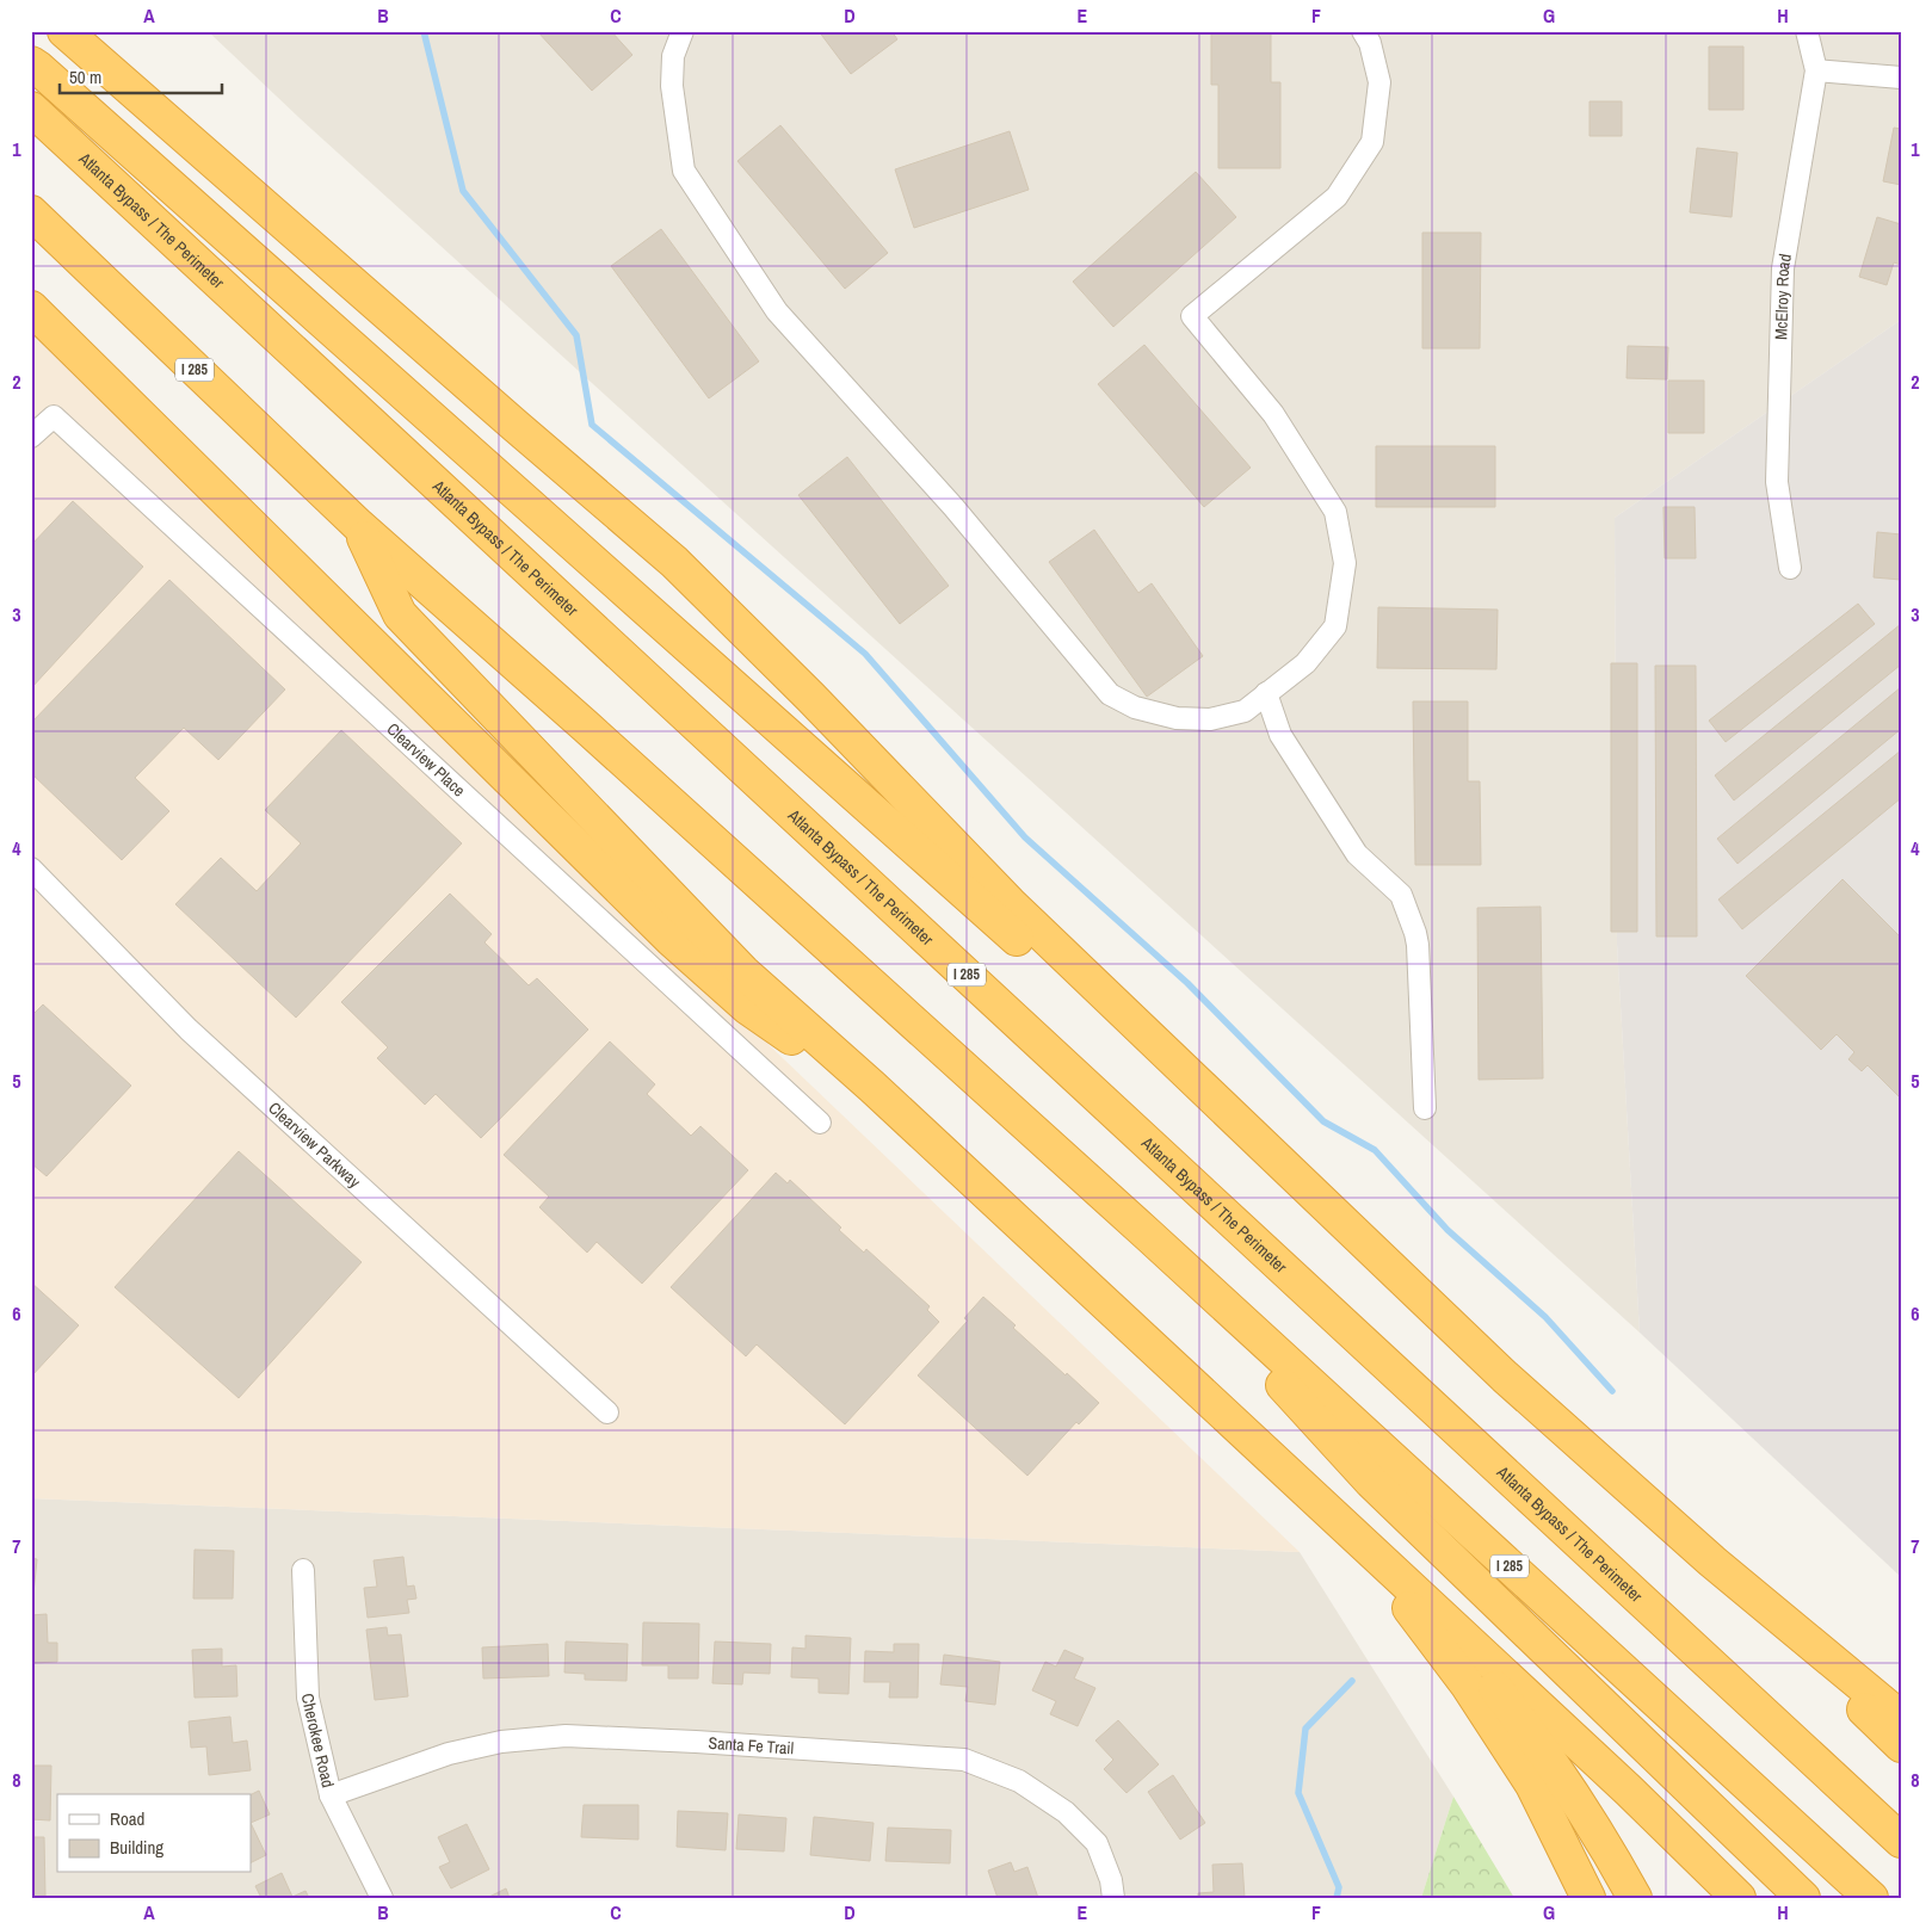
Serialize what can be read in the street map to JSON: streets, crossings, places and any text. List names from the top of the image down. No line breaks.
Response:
{"streets":{"highway":["Atlanta Bypass / The Perimeter","I 285"],"street":["McElroy Road","Clearview Place","Clearview Parkway","Cherokee Road","Santa Fe Trail"]},"crossings":[["Cherokee Road","Santa Fe Trail"]],"legend":["Road","Building"],"scale_bar":"50 m","grid":{"columns":["A","B","C","D","E","F","G","H"],"rows":["1","2","3","4","5","6","7","8"]}}
